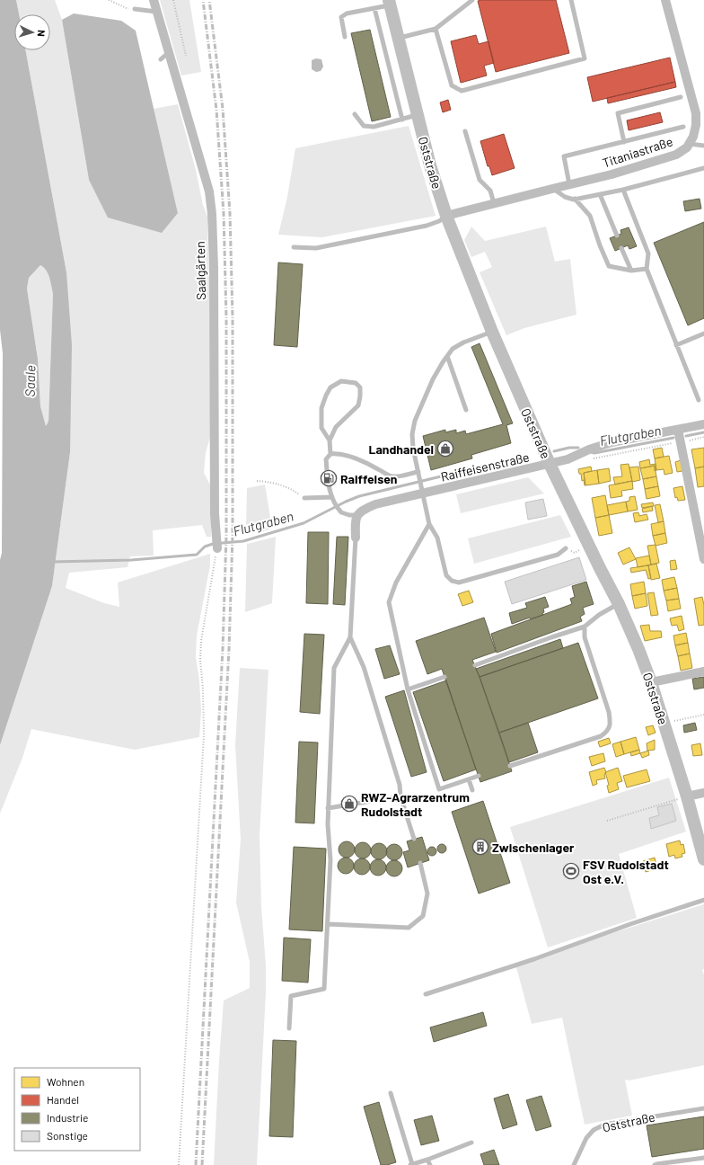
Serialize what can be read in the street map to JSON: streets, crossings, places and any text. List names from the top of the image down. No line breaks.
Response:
{"streets":{"street":["Titaniastraße","Oststraße","Saalgärten","Raiffeisenstraße"]},"crossings":[["Titaniastraße","Oststraße"],["Oststraße","Raiffeisenstraße"]],"water":["Saale","Flutgraben"],"places":{"shop":["Landhandel","RWZ-Agrarzentrum Rudolstadt"],"fuel station":["Raiffeisen"],"building":["Zwischenlager"],"sports":["FSV Rudolstadt Ost e.V."]},"legend":["Wohnen","Handel","Industrie","Sonstige"],"north":"right"}
